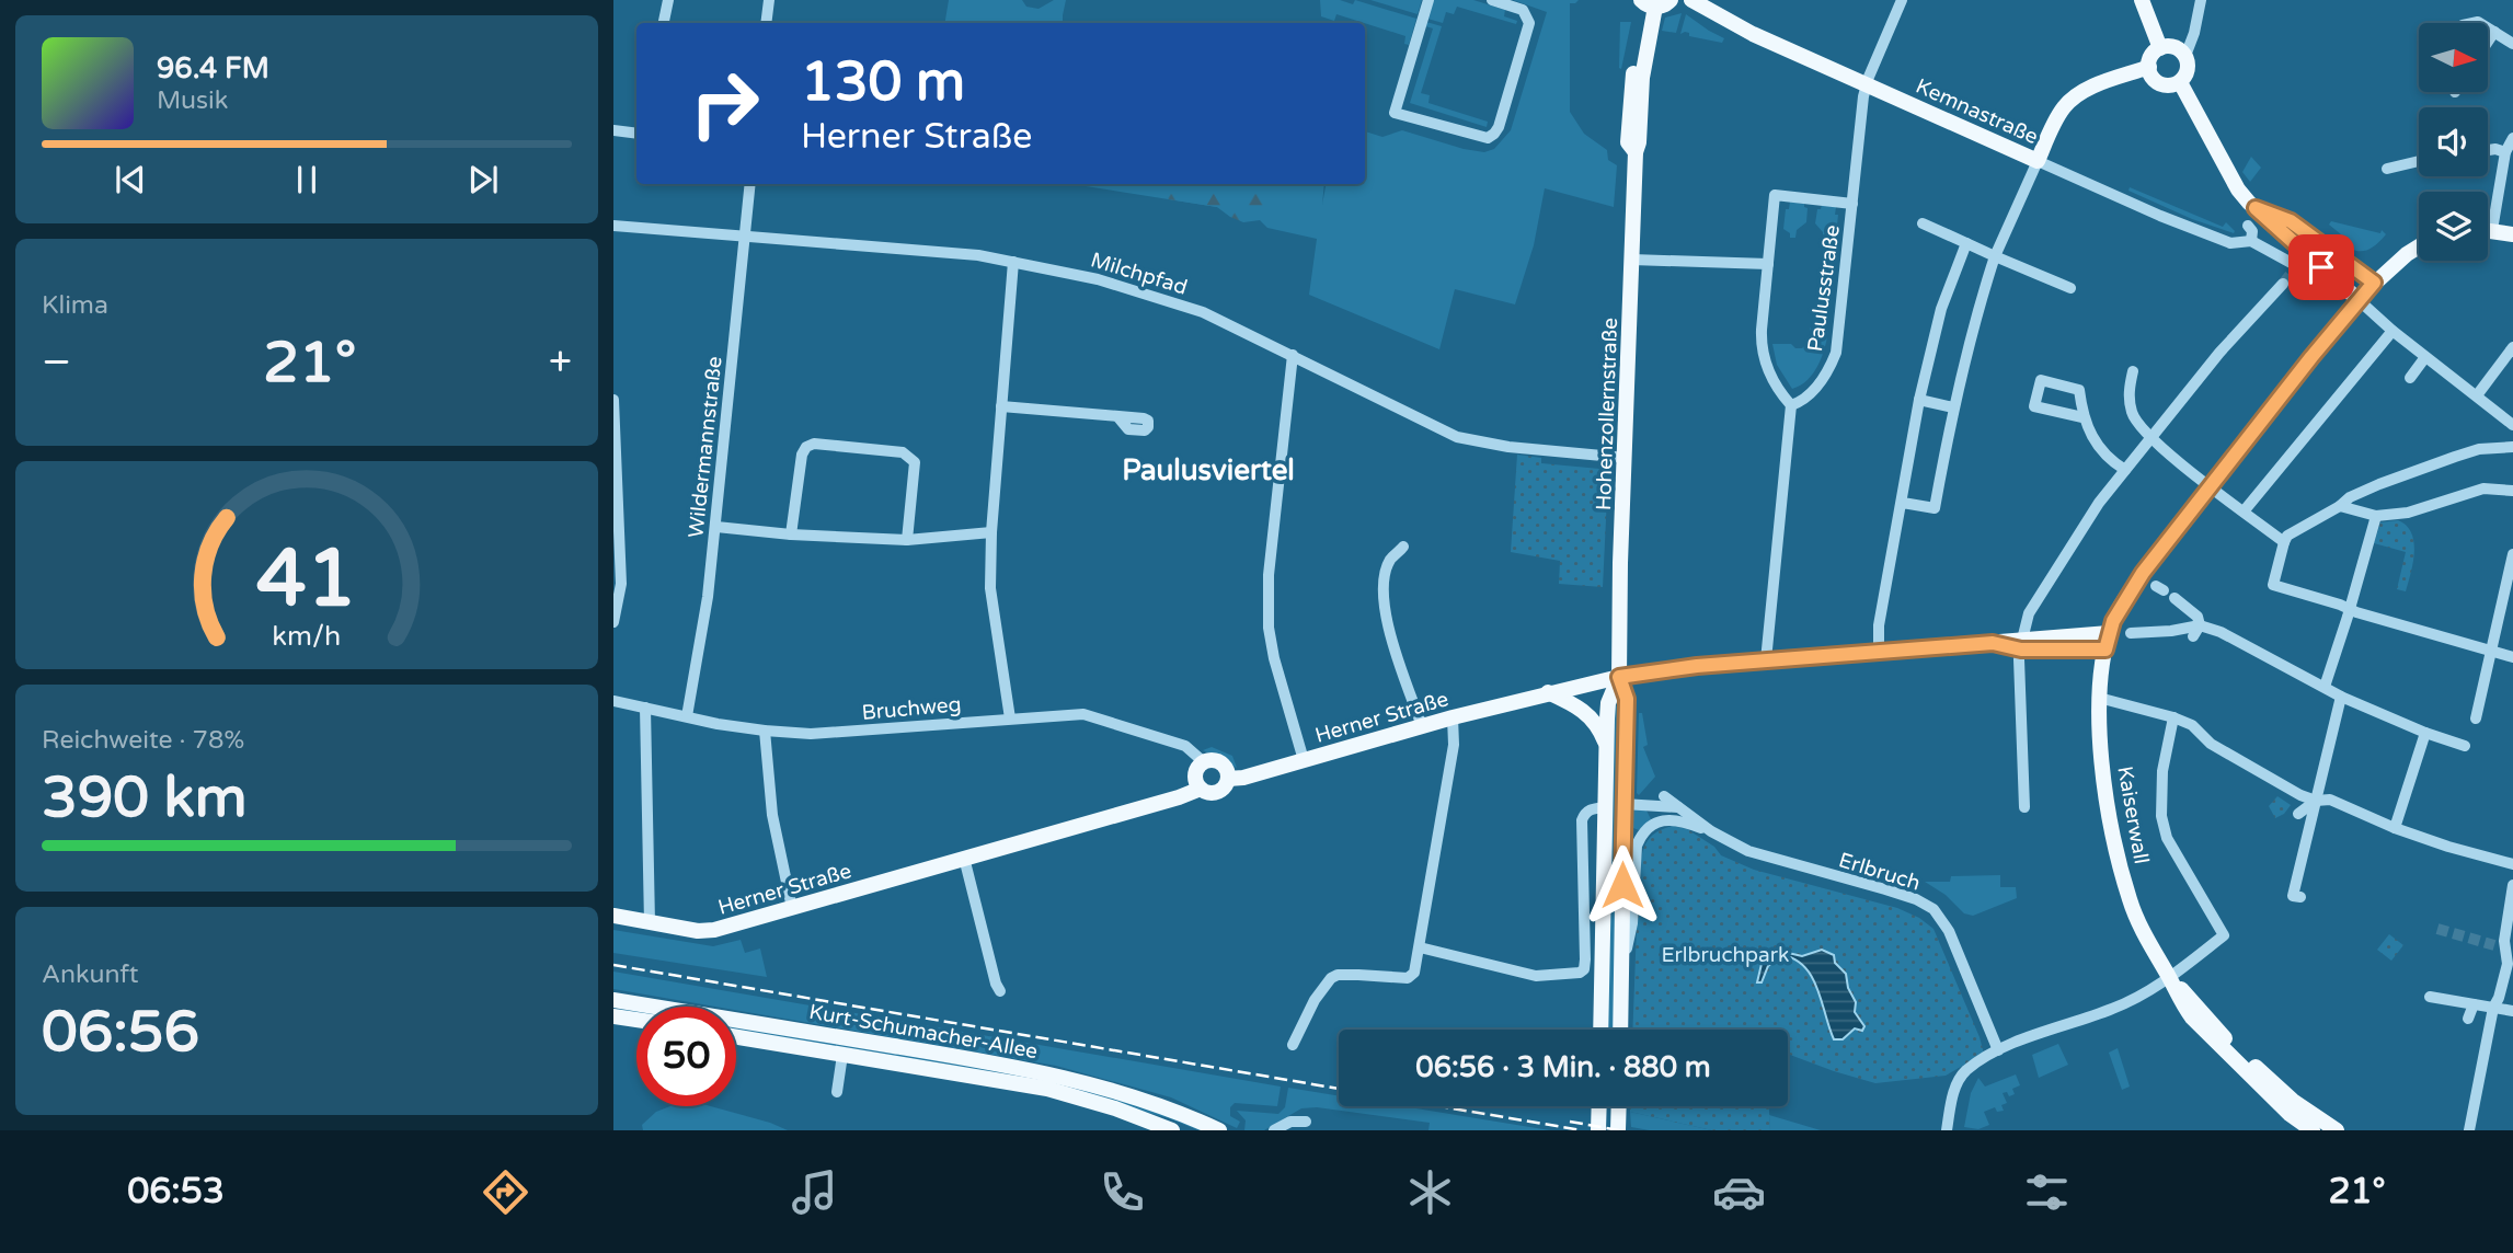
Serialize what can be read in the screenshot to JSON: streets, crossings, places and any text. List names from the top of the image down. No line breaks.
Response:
{"streets":{"main road":["Kemnastraße","Hohenzollernstraße","Herner Straße","Kaiserwall","Kurt-Schumacher-Allee"],"street":["Milchpfad","Paulusstraße","Wildermannstraße","Bruchweg","Erlbruch"]},"crossings":[["Kemnastraße","Paulusstraße"],["Milchpfad","Hohenzollernstraße"],["Milchpfad","Wildermannstraße"],["Hohenzollernstraße","Herner Straße"],["Wildermannstraße","Bruchweg"],["Bruchweg","Herner Straße"],["Herner Straße","Kaiserwall"]],"districts":["Paulusviertel"],"parks":["Erlbruchpark"],"north":"right","page":{"turn":["130 m","Herner Straße"],"song":["96.4 FM","Musik"],"tile":["Klima",["Reichweite · 78%","390 km"],["Ankunft","06:56"]],"heat":["−","21°","+"],"limit":"50","trip":"06:56 · 3 Min. · 880 m","tabs":["06:53","21°"],"gauge":["41","km/h"]}}
